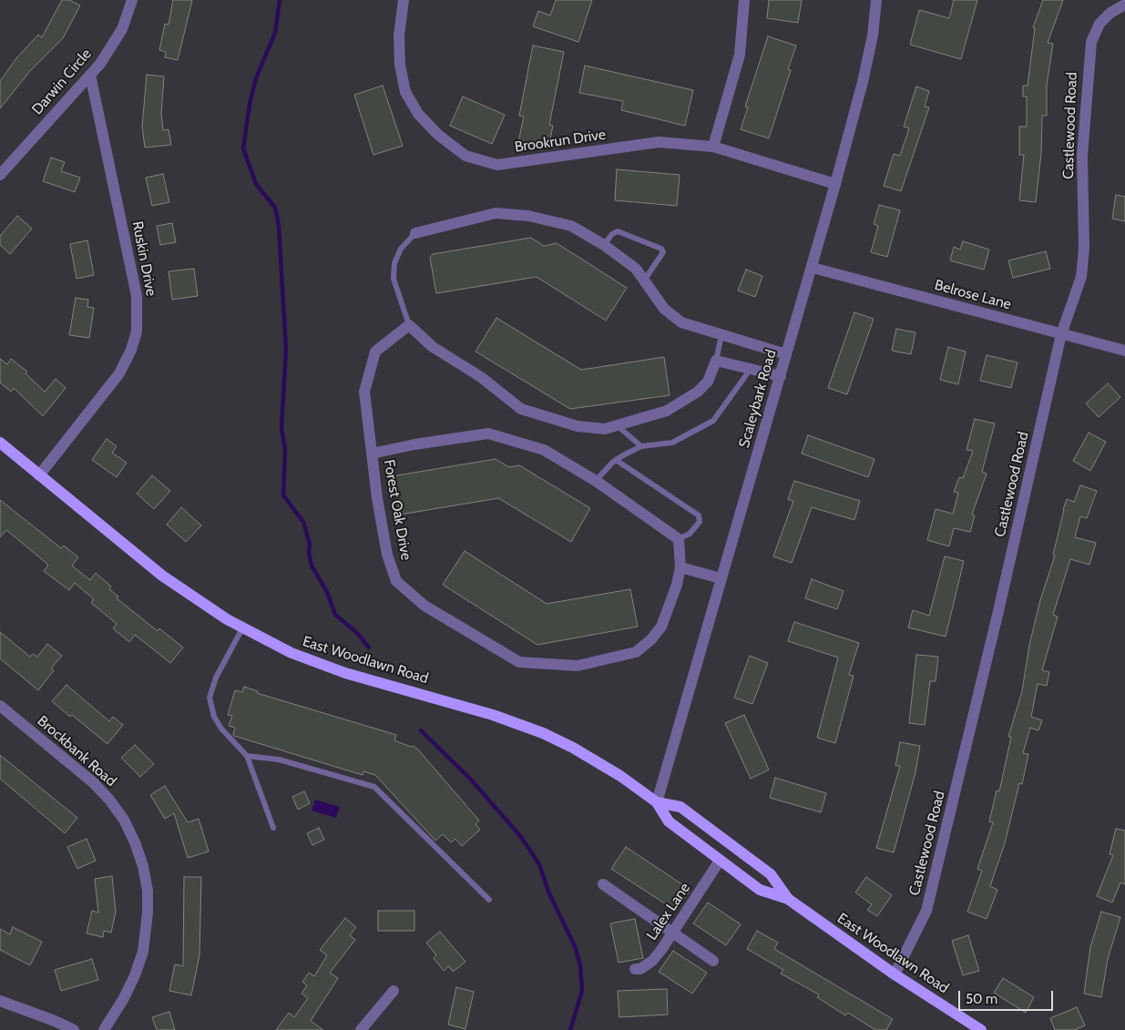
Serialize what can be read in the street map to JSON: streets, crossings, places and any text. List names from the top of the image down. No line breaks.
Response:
{"streets":{"main road":["East Woodlawn Road"],"street":["Darwin Circle","Castlewood Road","Brookrun Drive","Ruskin Drive","Belrose Lane","Scaleybark Road","Forest Oak Drive","Brockbank Road","Lalex Lane"]},"crossings":[["Darwin Circle","Ruskin Drive"],["Castlewood Road","Belrose Lane"],["Castlewood Road","East Woodlawn Road"],["Brookrun Drive","Scaleybark Road"],["Ruskin Drive","East Woodlawn Road"],["Belrose Lane","Scaleybark Road"],["Scaleybark Road","East Woodlawn Road"],["East Woodlawn Road","Lalex Lane"]],"scale_bar":"50 m"}
